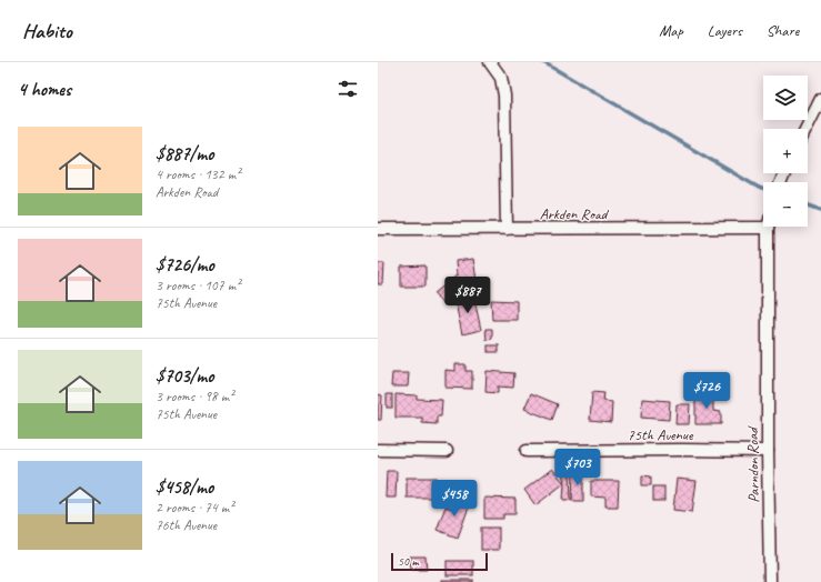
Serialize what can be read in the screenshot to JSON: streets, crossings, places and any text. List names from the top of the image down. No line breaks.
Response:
{"streets":{"street":["Arkden Road","75th Avenue","Parndon Road"]},"crossings":[["Arkden Road","Parndon Road"],["75th Avenue","Parndon Road"]],"scale_bar":"50 m","page":{"header":"Habito","nav":["Map","Layers","Share"],"heading":"4 homes","map_buttons":["+","−"],"list":[{"name":"$887/mo","note":"4 rooms · 132 m² · Arkden Road"},{"name":"$726/mo","note":"3 rooms · 107 m² · 75th Avenue"},{"name":"$703/mo","note":"3 rooms · 98 m² · 75th Avenue"},{"name":"$458/mo","note":"2 rooms · 74 m² · 76th Avenue"}],"price":["$887","$726","$703","$458"],"scale":"50 m"}}
